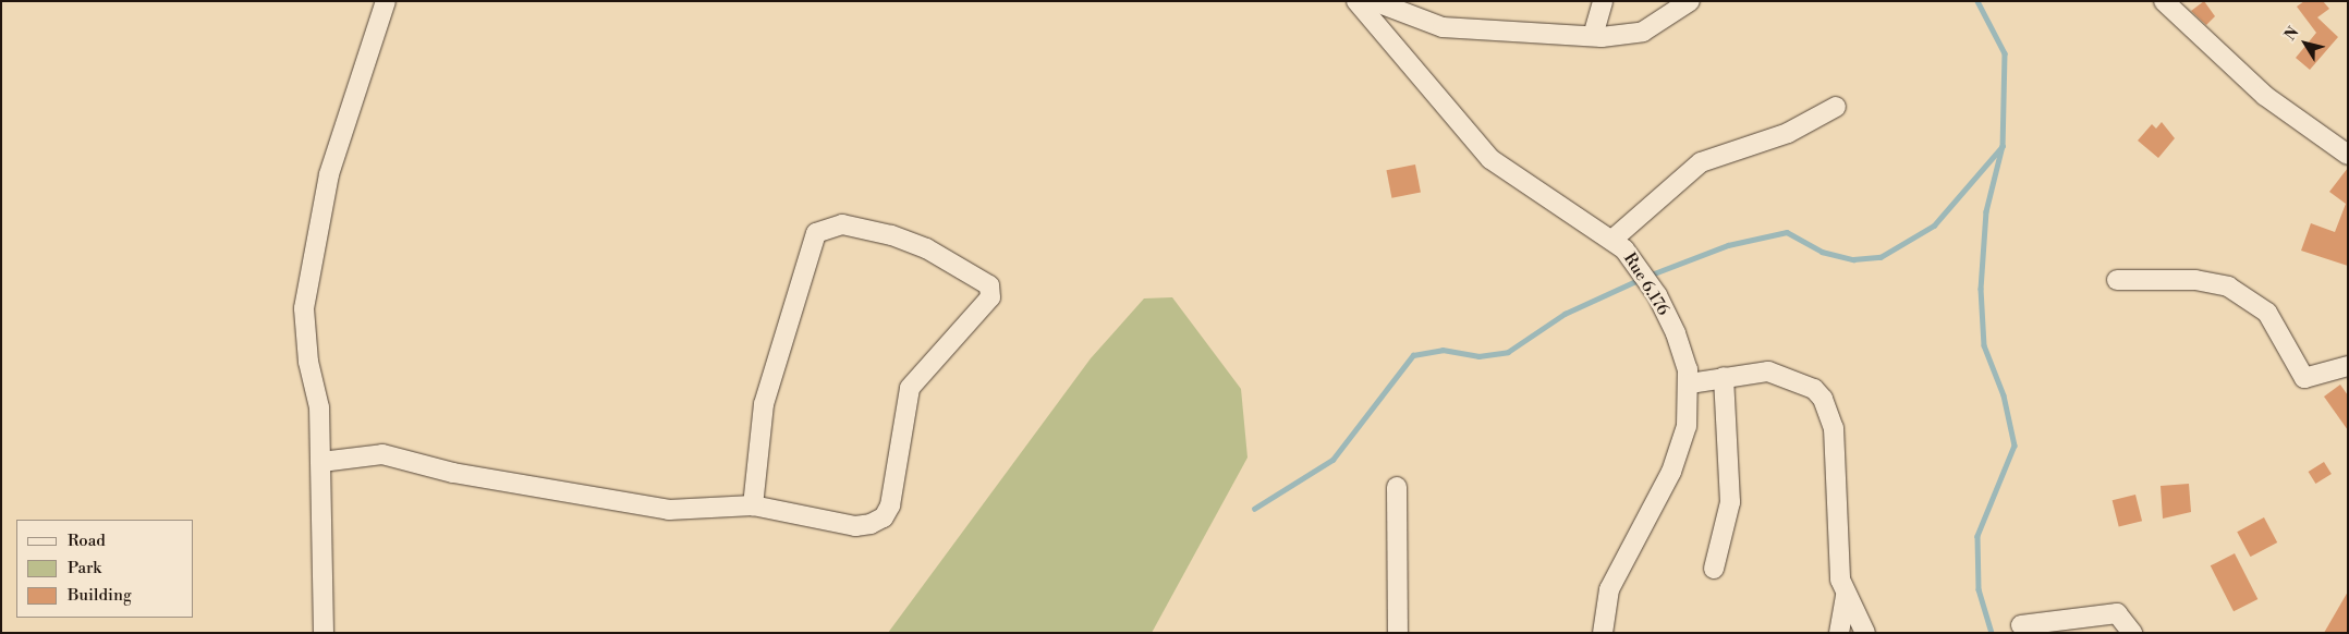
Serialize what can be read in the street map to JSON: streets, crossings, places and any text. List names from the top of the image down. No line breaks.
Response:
{"streets":{"street":["Rue 6.176"]},"legend":["Road","Park","Building"],"north":"top left"}
